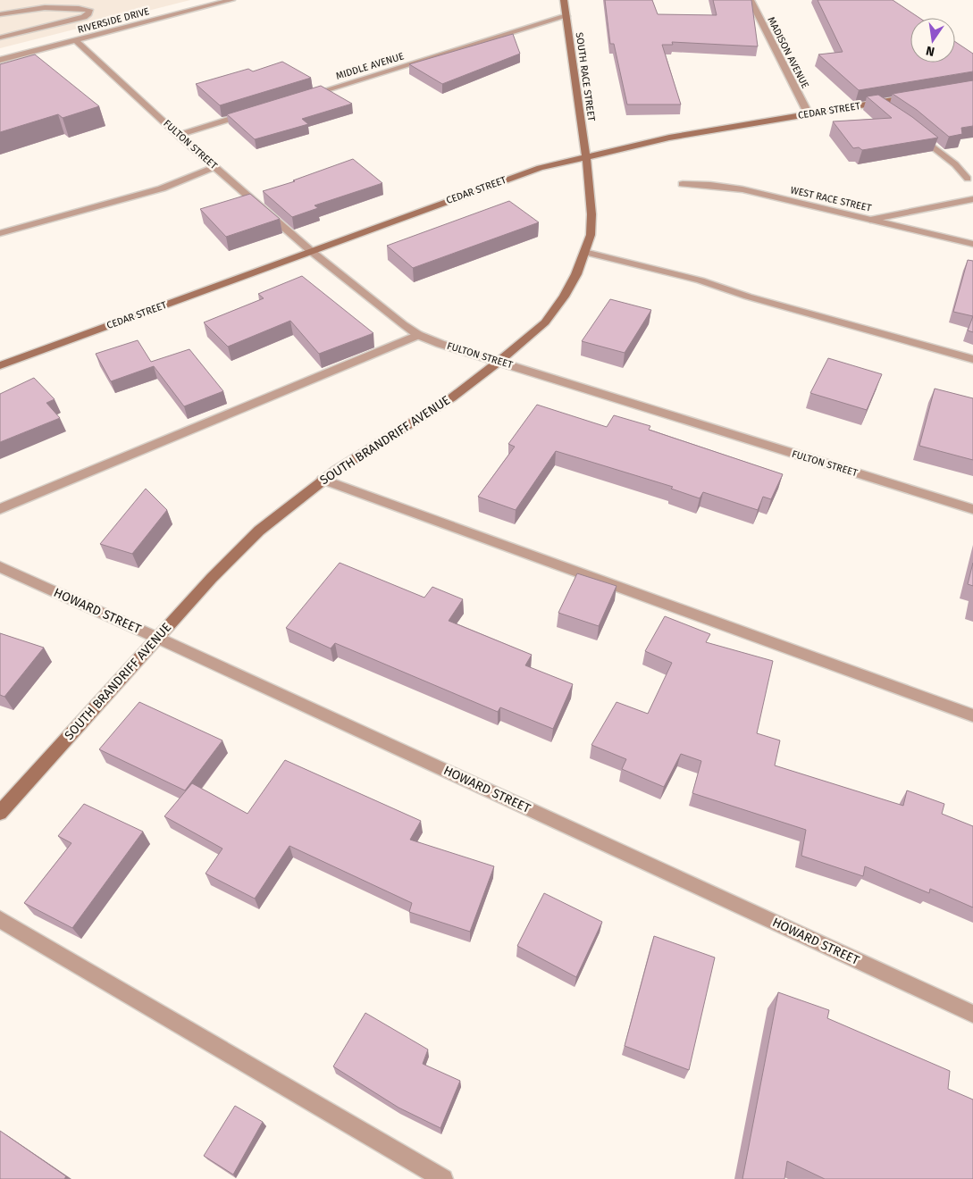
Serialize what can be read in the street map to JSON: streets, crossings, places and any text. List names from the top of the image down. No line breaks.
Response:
{"streets":{"main road":["SOUTH RACE STREET","CEDAR STREET","SOUTH BRANDRIFF AVENUE"],"street":["RIVERSIDE DRIVE","MADISON AVENUE","MIDDLE AVENUE","FULTON STREET","WEST RACE STREET","HOWARD STREET"]},"crossings":[["RIVERSIDE DRIVE","FULTON STREET"],["MADISON AVENUE","CEDAR STREET"],["MIDDLE AVENUE","SOUTH RACE STREET"],["SOUTH RACE STREET","CEDAR STREET"],["SOUTH RACE STREET","SOUTH BRANDRIFF AVENUE"],["CEDAR STREET","FULTON STREET"],["CEDAR STREET","SOUTH BRANDRIFF AVENUE"],["FULTON STREET","SOUTH BRANDRIFF AVENUE"],["SOUTH BRANDRIFF AVENUE","HOWARD STREET"]],"north":"bottom"}
